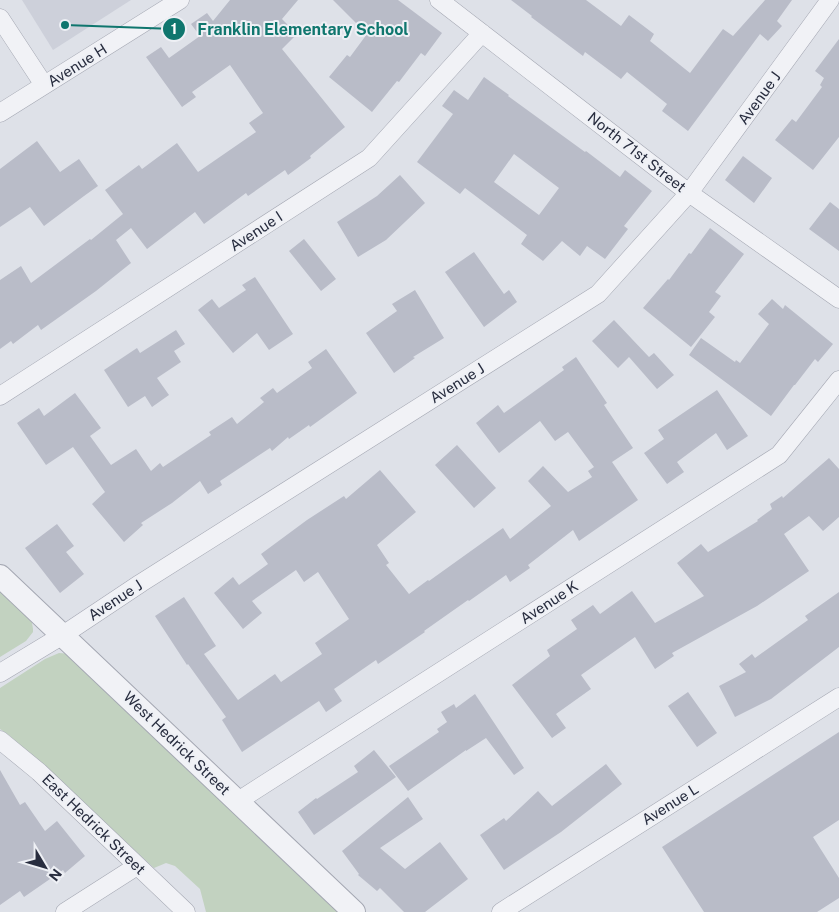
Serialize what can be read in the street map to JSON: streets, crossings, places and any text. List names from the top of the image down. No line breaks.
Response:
{"streets":{"street":["Avenue H","Avenue J","North 71st Street","Avenue I","Avenue K","West Hedrick Street","Avenue L","East Hedrick Street"]},"crossings":[["Avenue J","North 71st Street"],["Avenue J","West Hedrick Street"],["North 71st Street","Avenue I"],["Avenue K","West Hedrick Street"]],"places":["Franklin Elementary School"],"north":"bottom right"}
